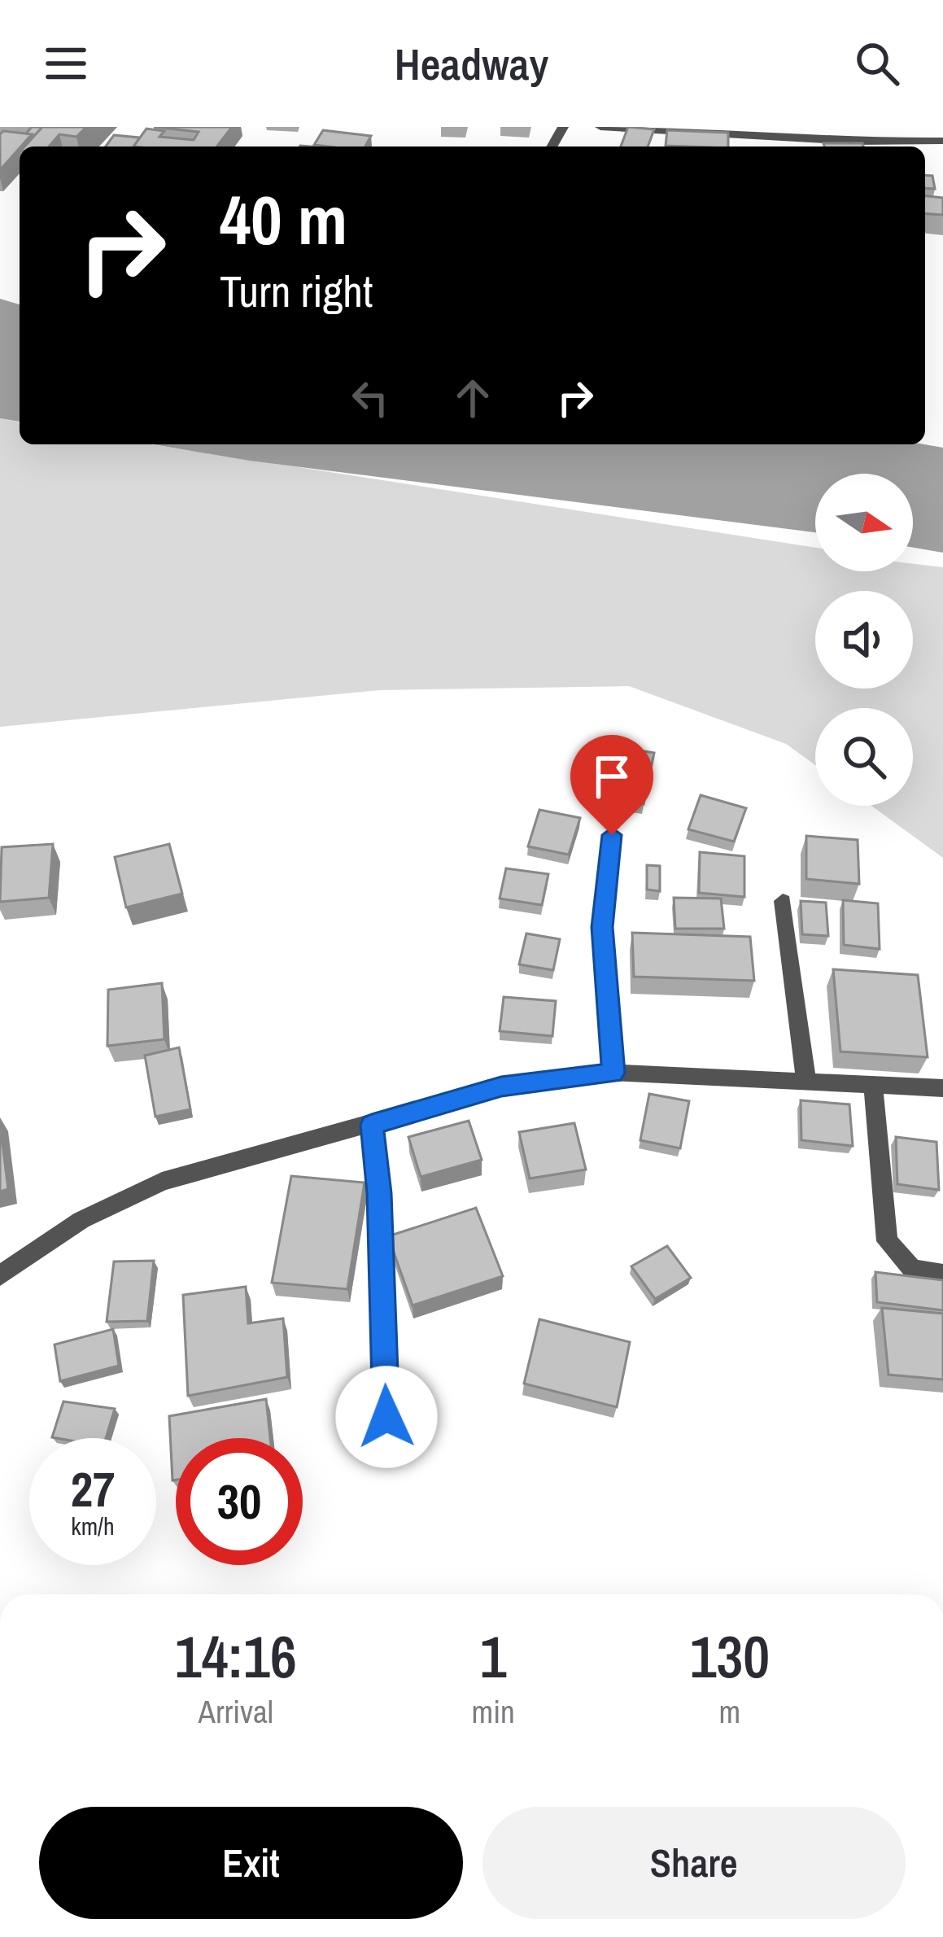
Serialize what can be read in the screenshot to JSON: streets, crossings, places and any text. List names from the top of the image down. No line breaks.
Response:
{"north":"right","page":{"header":"Headway","turn":["40 m","Turn right"],"speed":"27 km/h","limit":"30","eta":["14:16","Arrival","1","min","130","m"],"buttons":["Exit","Share"]}}
